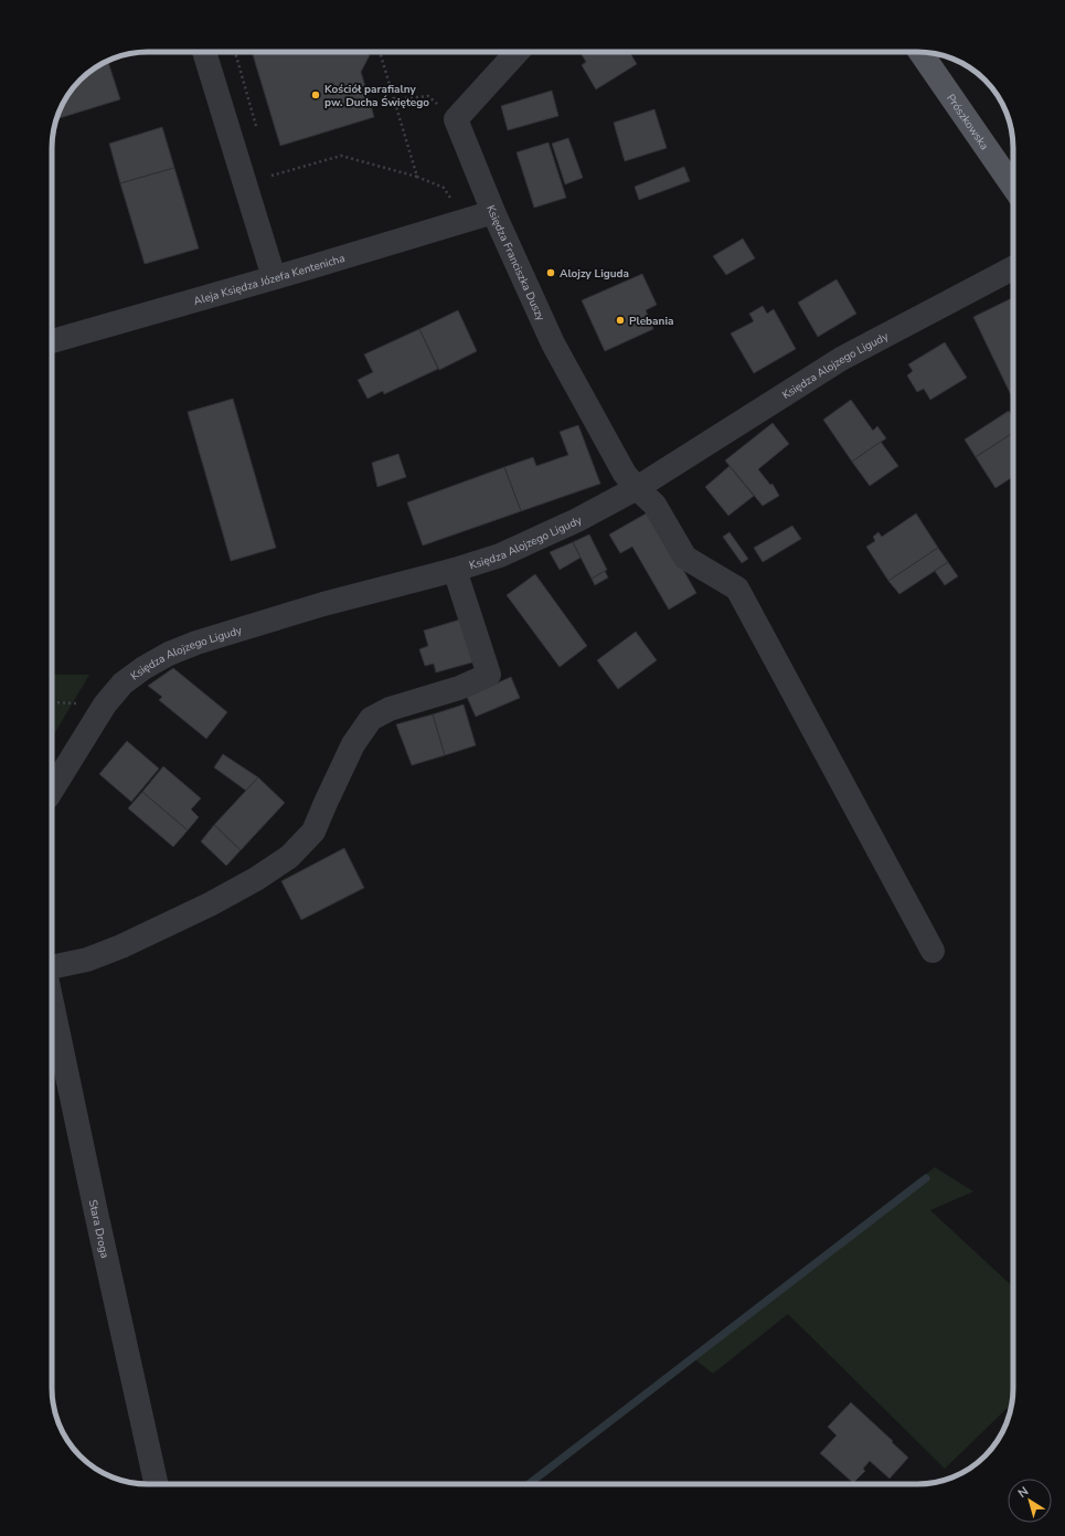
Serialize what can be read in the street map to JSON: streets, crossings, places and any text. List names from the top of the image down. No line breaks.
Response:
{"streets":{"main road":["Prószkowska"],"street":["Księdza Franciszka Duszy","Aleja Księdza Józefa Kentenicha","Księdza Alojzego Ligudy","Stara Droga"]},"crossings":[["Księdza Franciszka Duszy","Aleja Księdza Józefa Kentenicha"],["Księdza Franciszka Duszy","Księdza Alojzego Ligudy"]],"places":["Kościół parafialny pw. Ducha Świętego","Alojzy Liguda","Plebania"],"north":"top left"}
